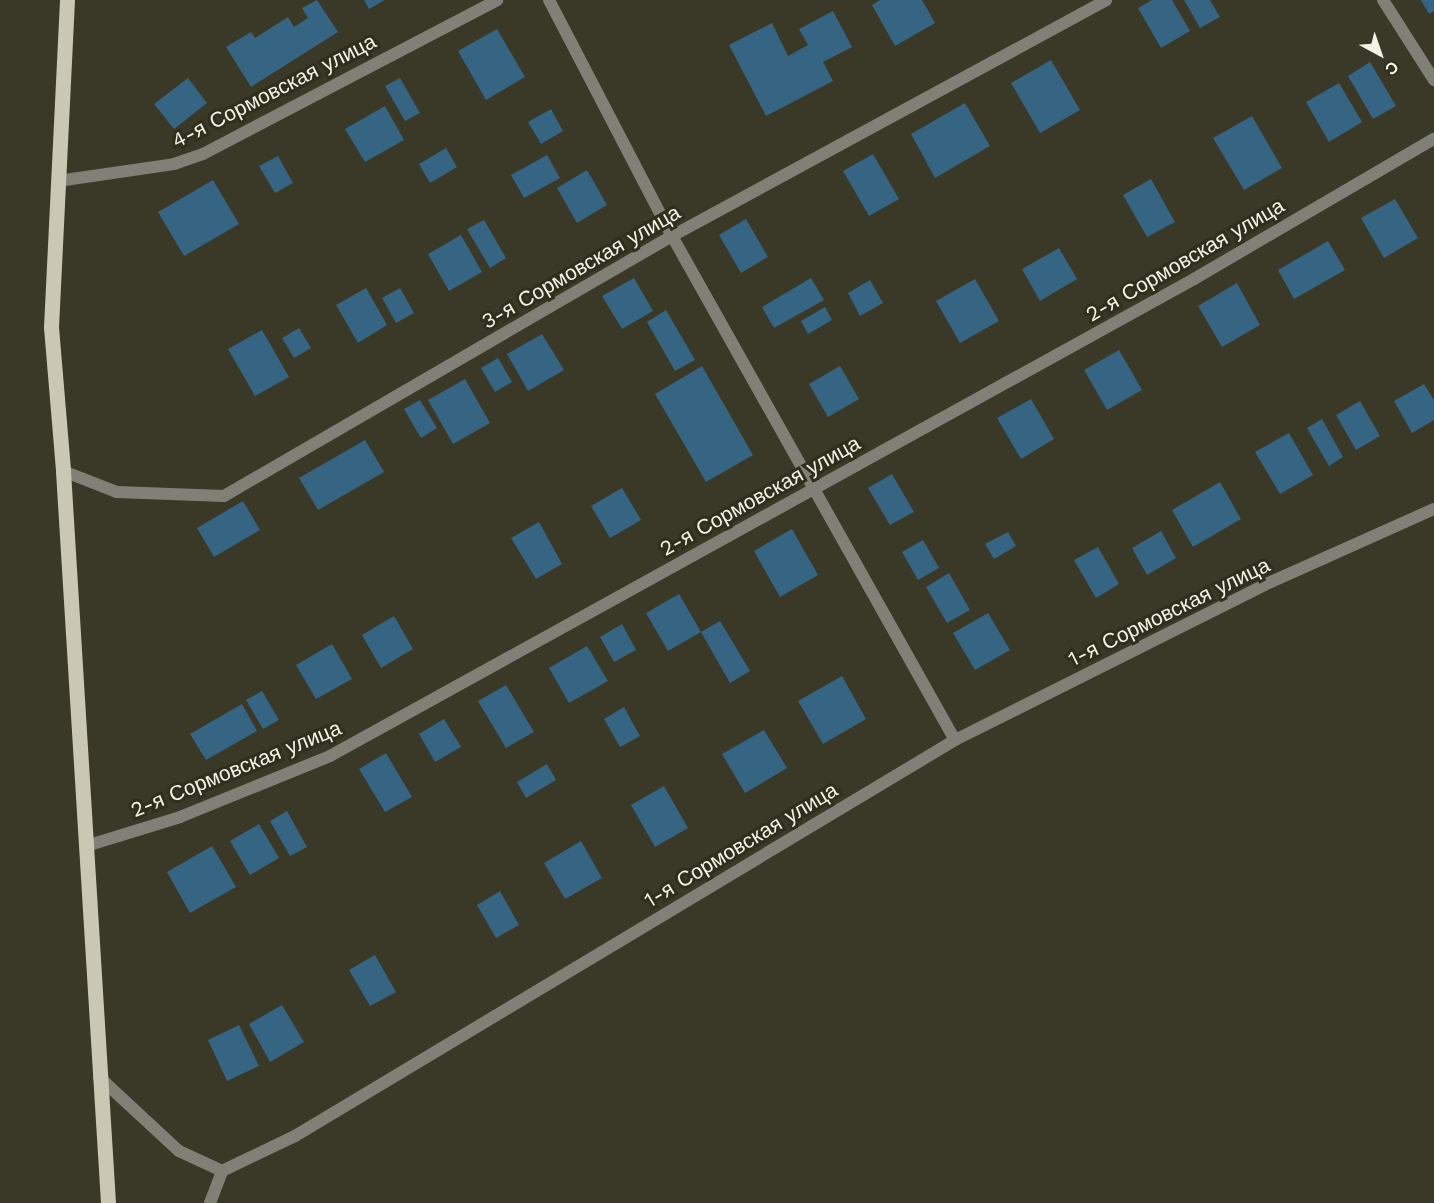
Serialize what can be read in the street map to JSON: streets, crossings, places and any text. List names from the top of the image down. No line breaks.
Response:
{"streets":{"street":["4-я Сормовская улица","2-я Сормовская улица","3-я Сормовская улица","1-я Сормовская улица"]},"north":"bottom right"}
